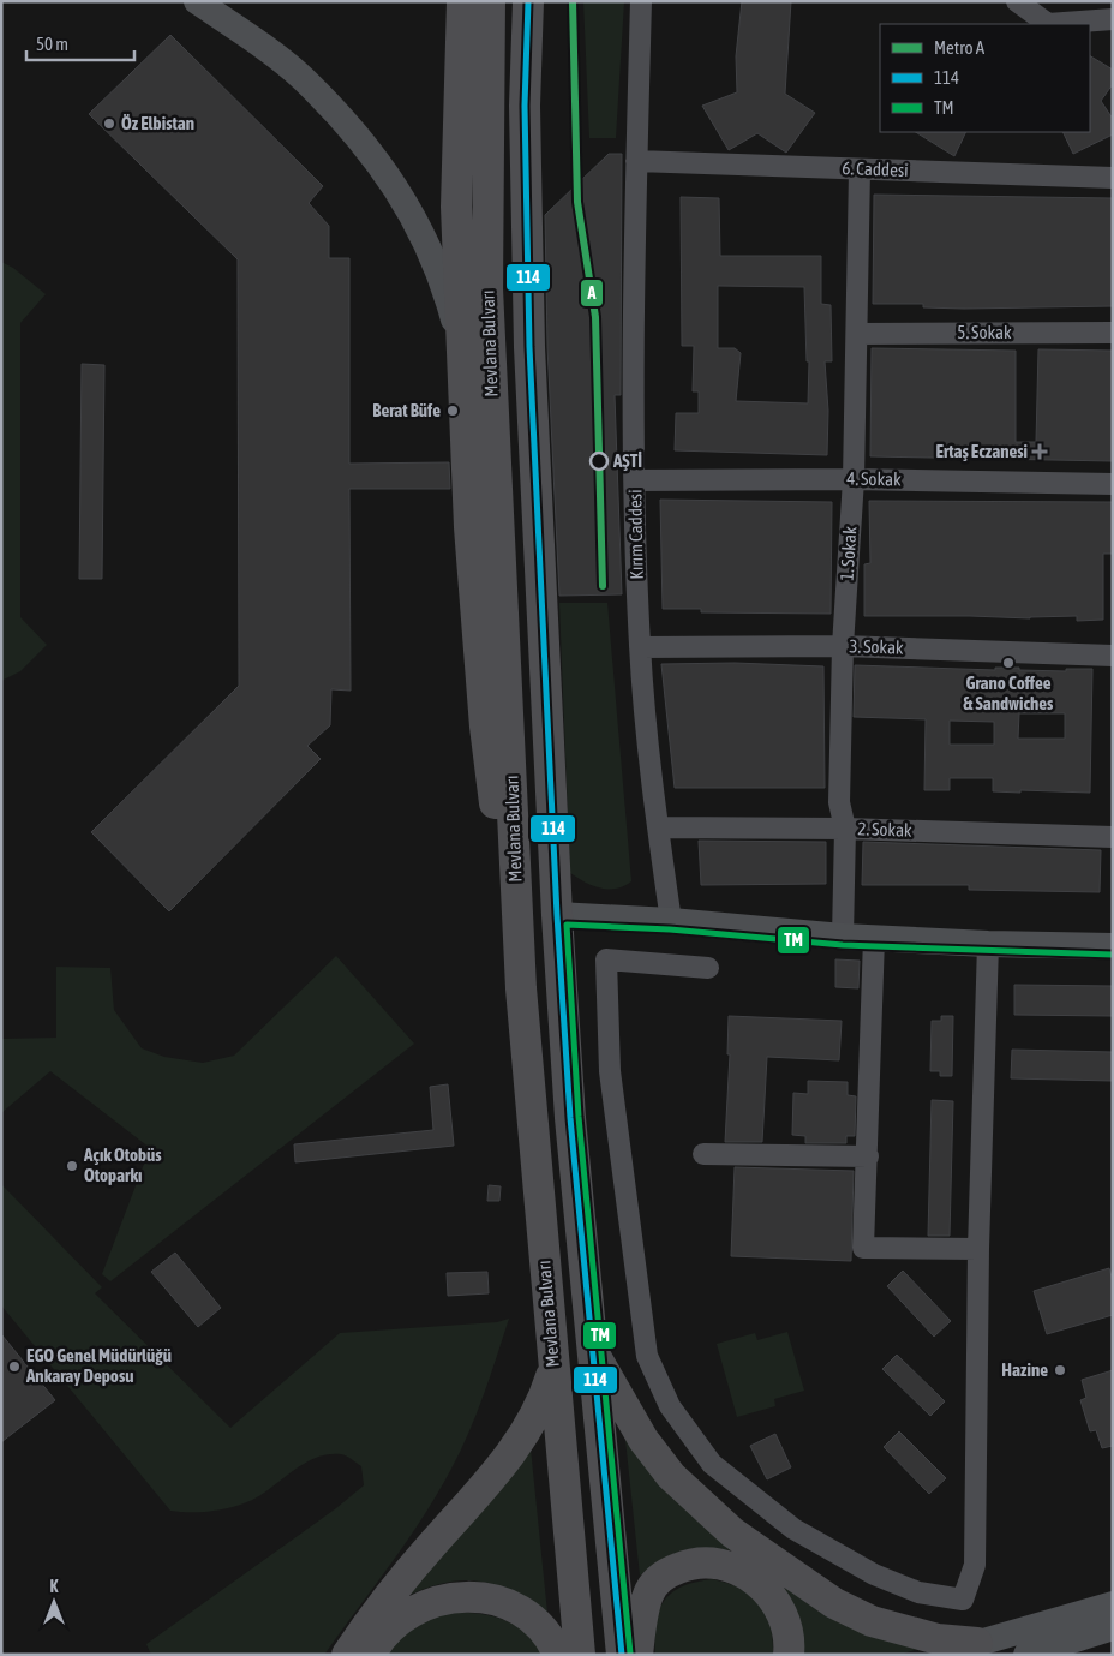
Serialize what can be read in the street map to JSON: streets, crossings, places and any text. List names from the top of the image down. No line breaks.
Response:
{"streets":{"highway":["Mevlana Bulvarı"],"street":["6. Caddesi","5. Sokak","4. Sokak","Kırım Caddesi","1. Sokak","3. Sokak","2. Sokak"]},"crossings":[["6. Caddesi","Kırım Caddesi"],["6. Caddesi","1. Sokak"],["5. Sokak","1. Sokak"],["4. Sokak","Kırım Caddesi"],["4. Sokak","1. Sokak"],["Kırım Caddesi","3. Sokak"],["Kırım Caddesi","2. Sokak"],["1. Sokak","3. Sokak"],["1. Sokak","2. Sokak"]],"places":{"other":["Öz Elbistan","Berat Büfe","AŞTİ","Grano Coffee & Sandwiches","Açık Otobüs Otoparkı","EGO Genel Müdürlüğü Ankaray Deposu","Hazine"],"health":["Ertaş Eczanesi"]},"lines":["metro line A","transit line 114","transit line TM"],"legend":["Metro A","114","TM"],"scale_bar":"50 m","north":"top"}
